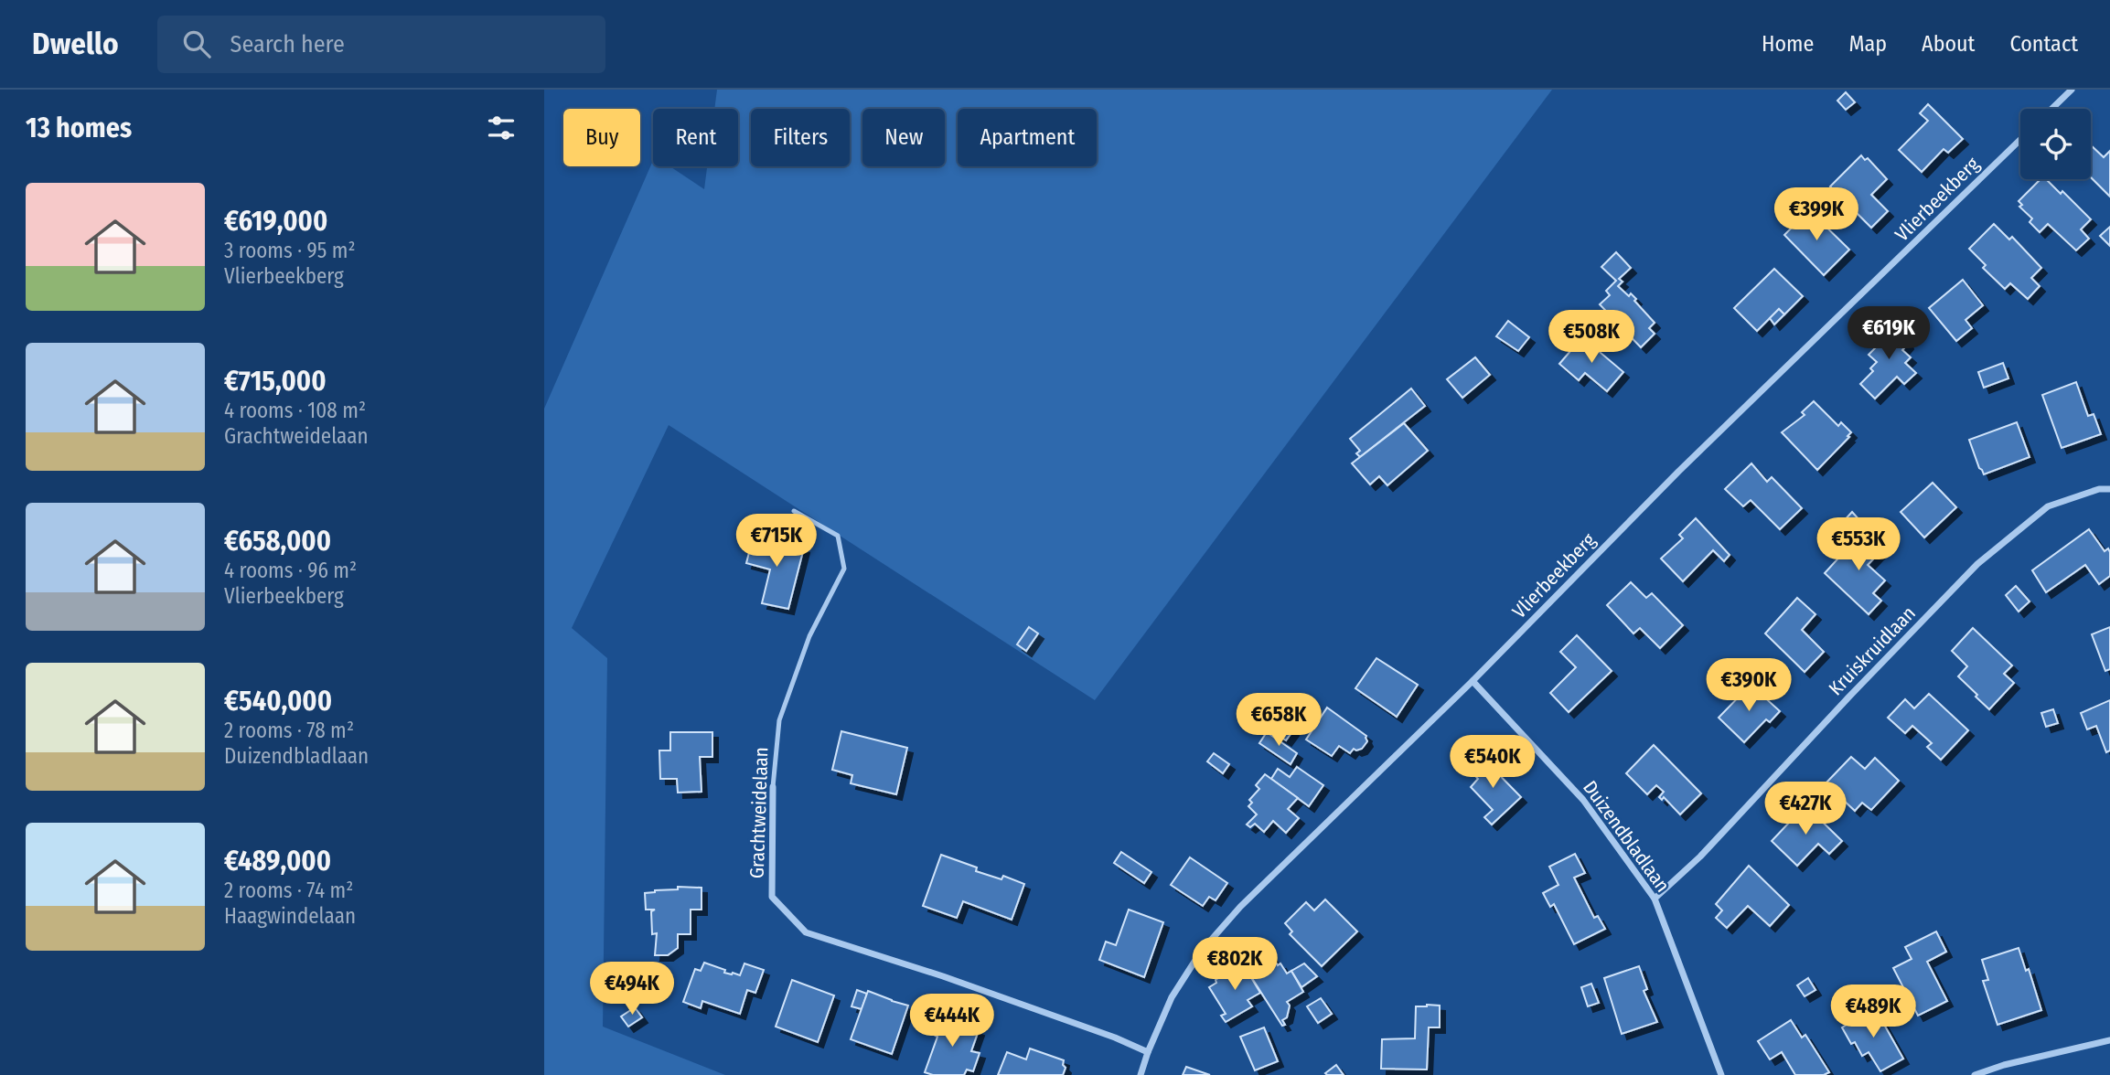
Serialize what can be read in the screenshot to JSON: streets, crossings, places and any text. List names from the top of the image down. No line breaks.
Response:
{"streets":{"street":["Vlierbeekberg","Kruiskruidlaan","Grachtweidelaan","Duizendbladlaan"]},"crossings":[["Vlierbeekberg","Grachtweidelaan"],["Vlierbeekberg","Duizendbladlaan"],["Kruiskruidlaan","Duizendbladlaan"]],"page":{"header":"Dwello","search":"Search here","nav":["Home","Map","About","Contact"],"heading":"13 homes","chip":["Buy","Rent","Filters","New","Apartment"],"list":[{"name":"€619,000","note":"3 rooms · 95 m² · Vlierbeekberg"},{"name":"€715,000","note":"4 rooms · 108 m² · Grachtweidelaan"},{"name":"€658,000","note":"4 rooms · 96 m² · Vlierbeekberg"},{"name":"€540,000","note":"2 rooms · 78 m² · Duizendbladlaan"},{"name":"€489,000","note":"2 rooms · 74 m² · Haagwindelaan"}],"price":["€399K","€619K","€508K","€715K","€553K","€390K","€658K","€540K","€427K","€802K","€494K","€489K","€444K"]}}
